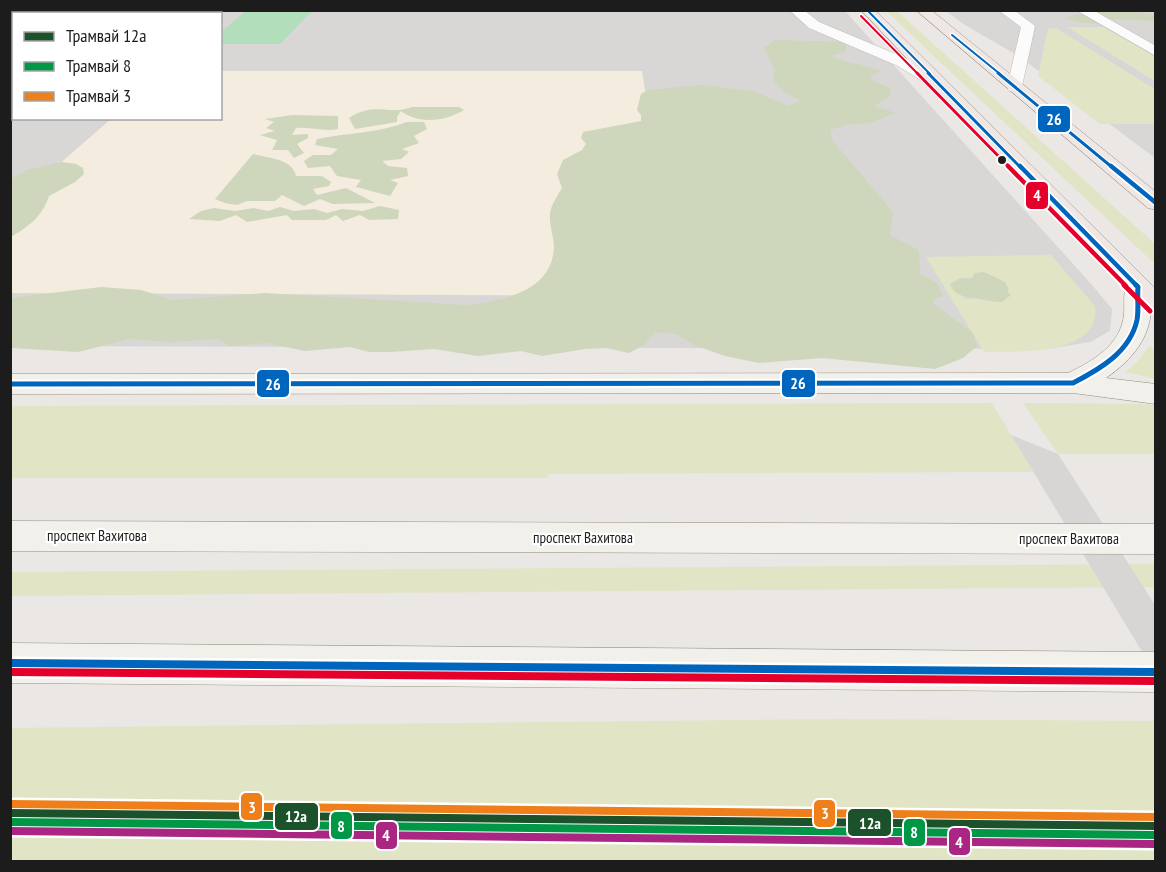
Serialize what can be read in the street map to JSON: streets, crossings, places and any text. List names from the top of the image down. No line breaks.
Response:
{"streets":{"main road":["проспект Вахитова"]},"lines":["transit line 26","transit line 4","tram line 3","tram line 12а","tram line 8"],"legend":["Трамвай 12а","Трамвай 8","Трамвай 3"]}
